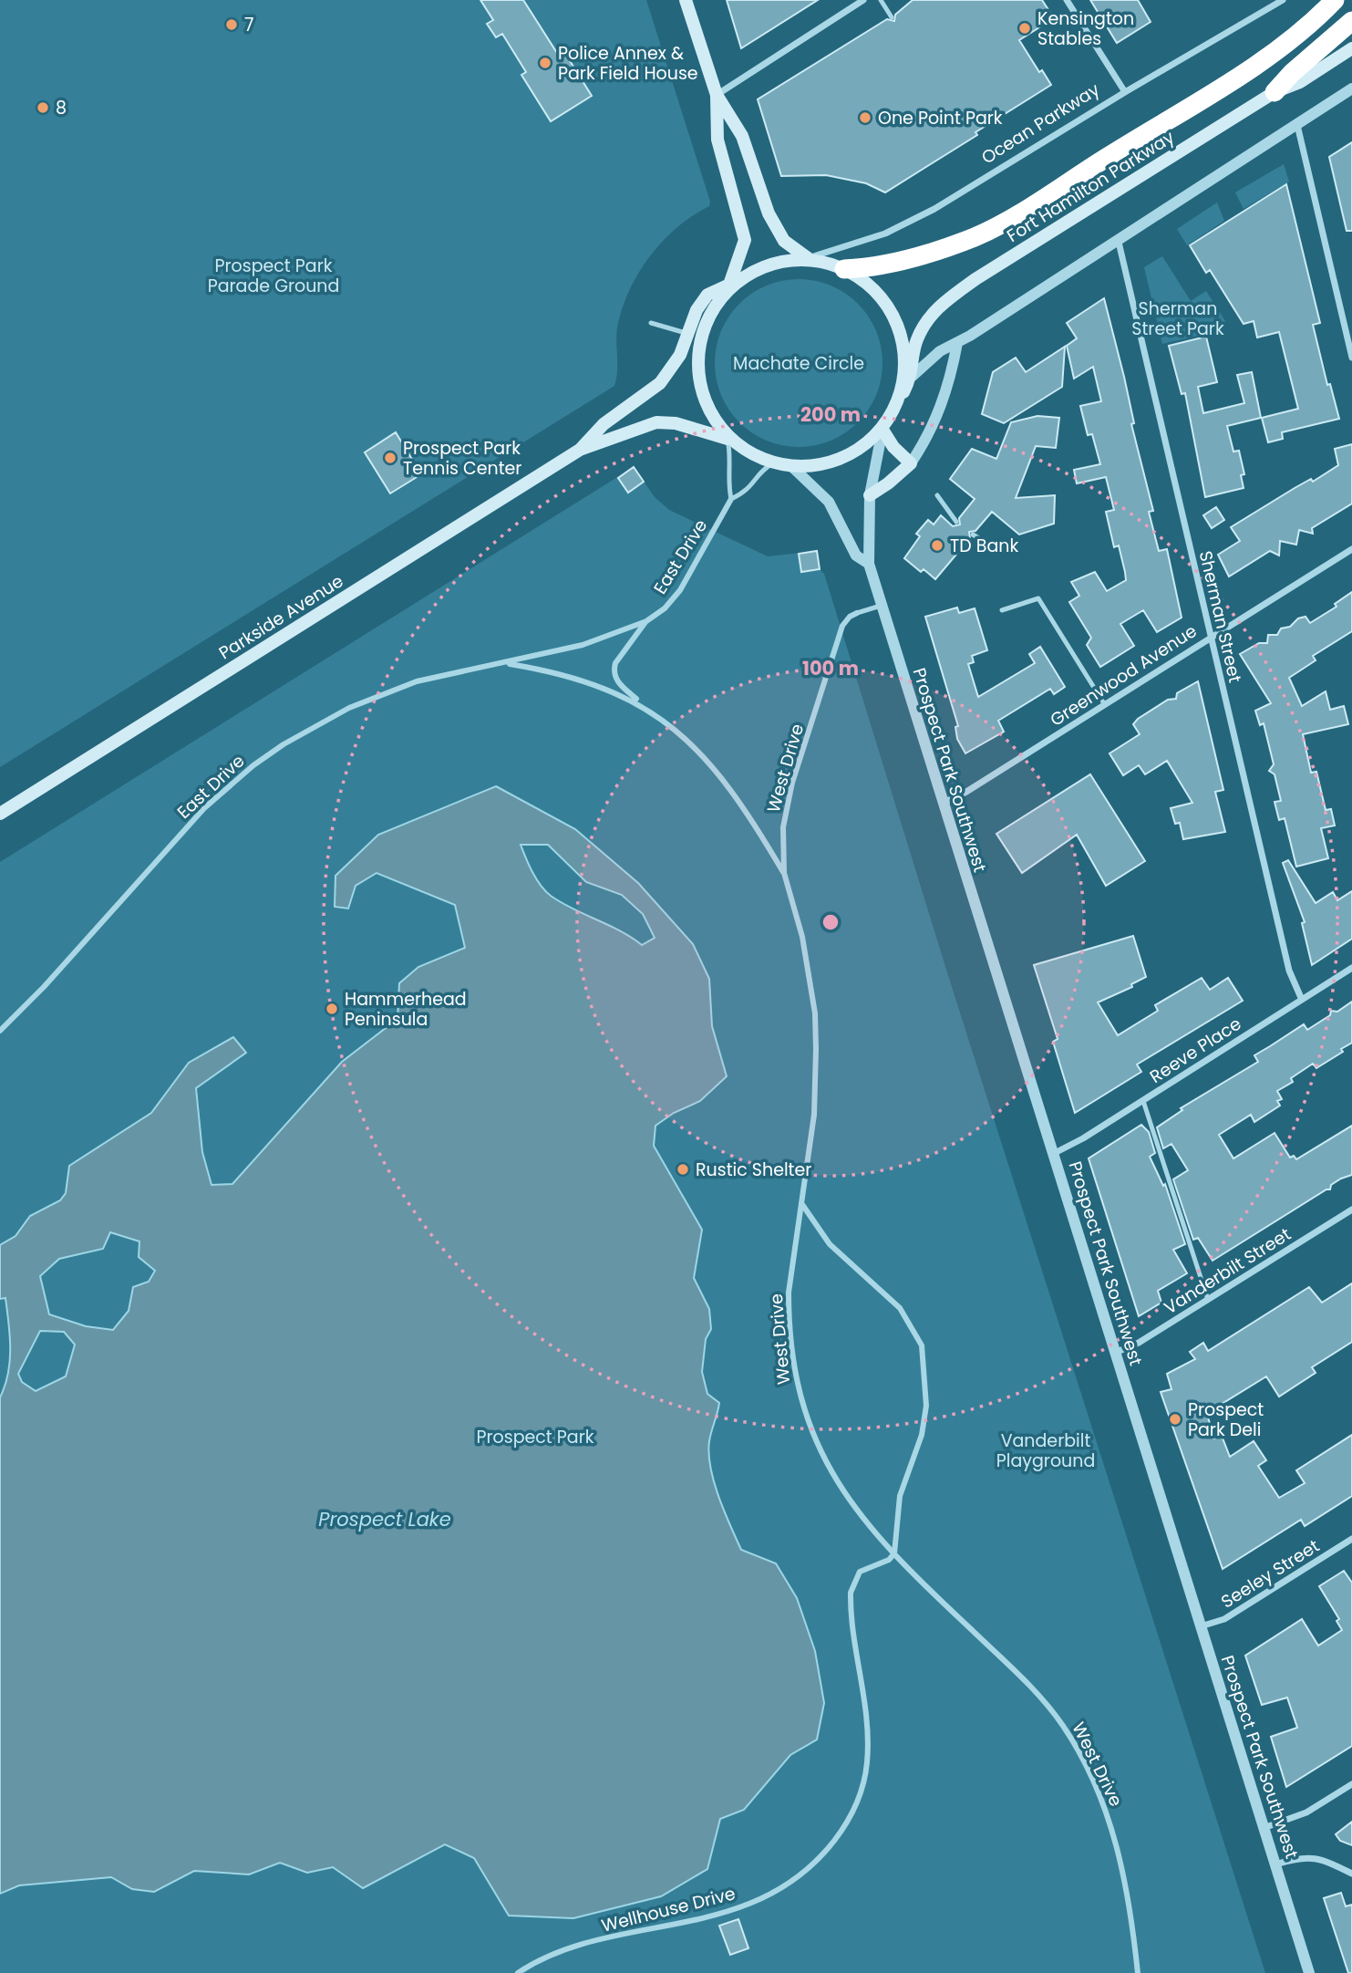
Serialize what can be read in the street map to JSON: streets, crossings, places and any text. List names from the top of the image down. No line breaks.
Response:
{"streets":{"main road":["Fort Hamilton Parkway","Parkside Avenue"],"street":["Ocean Parkway","East Drive","Sherman Street","Greenwood Avenue","West Drive","Prospect Park Southwest","Reeve Place","Vanderbilt Street","Seeley Street","Wellhouse Drive"]},"crossings":[["Ocean Parkway","Fort Hamilton Parkway"],["Ocean Parkway","Parkside Avenue"],["Ocean Parkway","Prospect Park Southwest"],["Fort Hamilton Parkway","Parkside Avenue"],["Fort Hamilton Parkway","Prospect Park Southwest"],["East Drive","West Drive"],["Parkside Avenue","Prospect Park Southwest"],["Sherman Street","Greenwood Avenue"],["Sherman Street","Reeve Place"],["Greenwood Avenue","Prospect Park Southwest"],["West Drive","Wellhouse Drive"],["Prospect Park Southwest","Reeve Place"],["Prospect Park Southwest","Vanderbilt Street"],["Prospect Park Southwest","Seeley Street"]],"water":["Prospect Lake"],"parks":["Prospect Park Parade Ground","Sherman Street Park","Machate Circle","Prospect Park","Vanderbilt Playground"],"places":["7","Kensington Stables","Police Annex & Park Field House","8","One Point Park","Prospect Park Tennis Center","TD Bank","Hammerhead Peninsula","Rustic Shelter","Prospect Park Deli"],"rings":["200 m","100 m"]}
